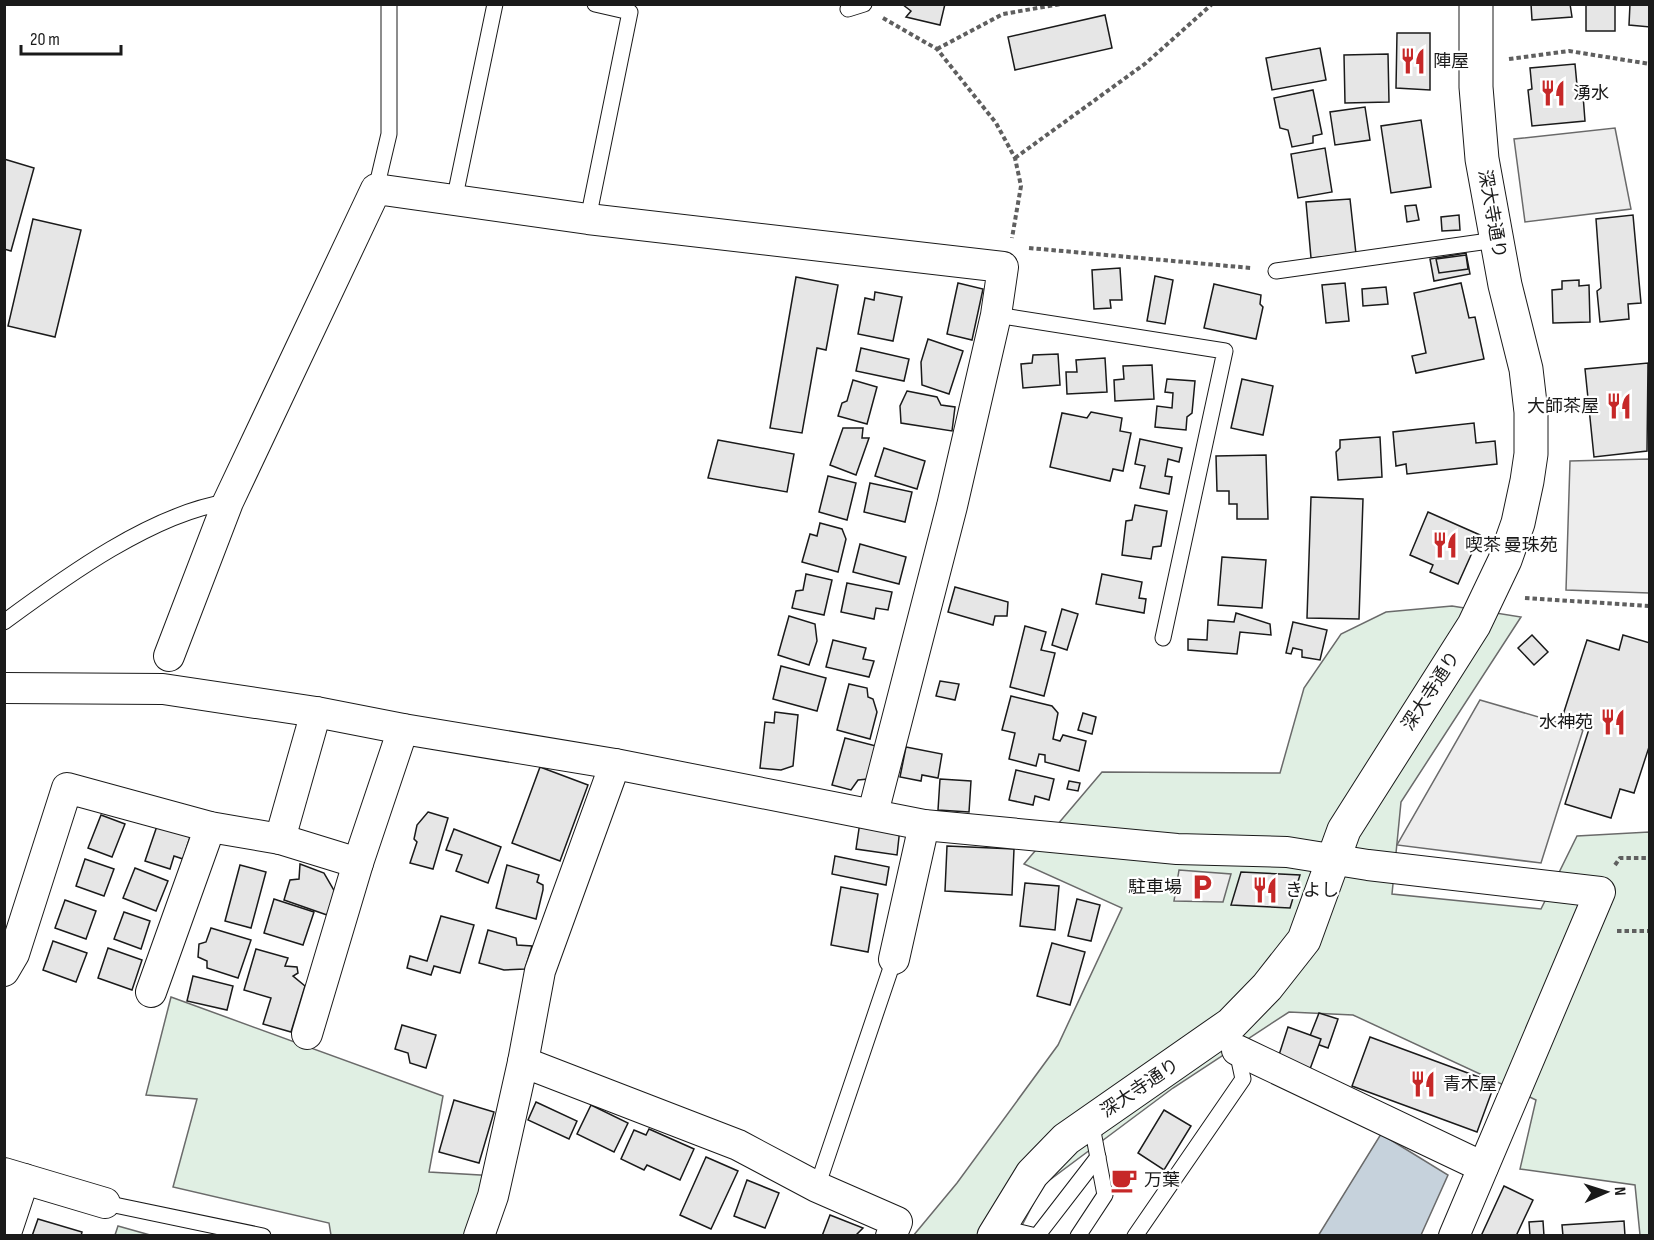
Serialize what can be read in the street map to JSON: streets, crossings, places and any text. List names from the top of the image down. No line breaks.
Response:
{"streets":{"street":["深大寺通り"]},"places":{"restaurant":["陣屋","湧水","大師茶屋","喫茶 曼珠苑","水神苑","きよし","青木屋"],"parking":["駐車場"],"cafe":["万葉"]},"scale_bar":"20 m","north":"right"}
